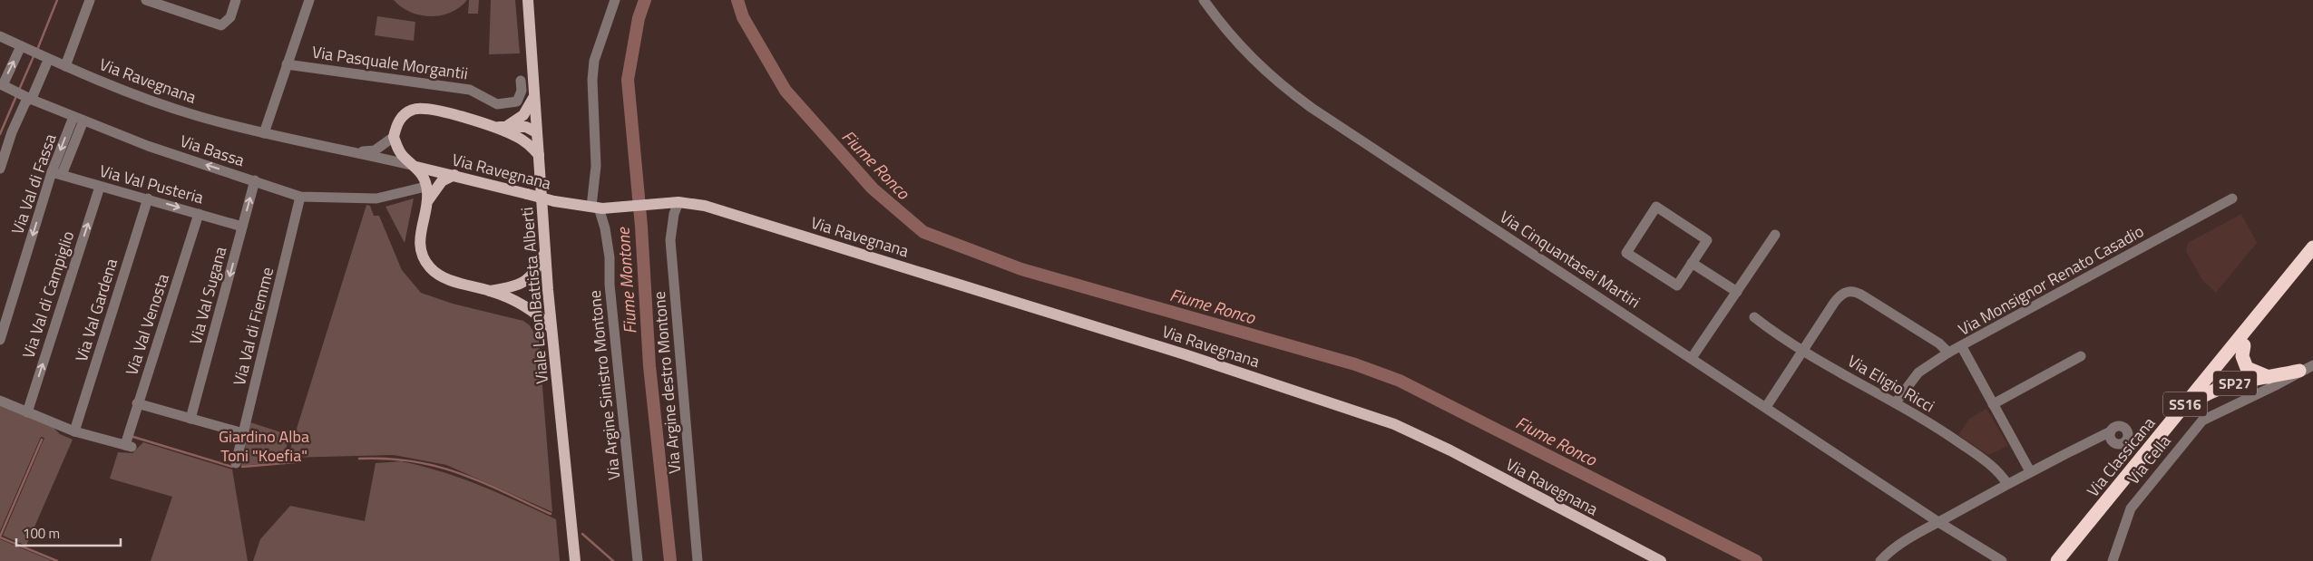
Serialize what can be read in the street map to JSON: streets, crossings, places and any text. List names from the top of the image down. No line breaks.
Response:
{"streets":{"highway":["SP27","SS16","Via Classicana"],"main road":["Via Ravegnana","Viale Leon Battista Alberti"],"street":["Via Pasquale Morgantii","Via Bassa","Via Val di Fassa","Via Val Pusteria","Via Cinquantasei Martiri","Via Monsignor Renato Casadio","Via Val di Campiglio","Via Val Sugana","Via Val Gardena","Via Val Venosta","Via Val di Fiemme","Via Argine destro Montone","Via Eligio Ricci","Via Argine Sinistro Montone","Via Cella"]},"crossings":[["Via Ravegnana","Via Argine destro Montone"],["Via Ravegnana","Via Argine Sinistro Montone"],["Via Bassa","Via Val di Fassa"],["Via Bassa","Via Val Sugana"],["Via Bassa","Via Val di Fiemme"],["Via Val di Fassa","Via Val Pusteria"],["Via Val Pusteria","Via Val di Campiglio"],["Via Val Pusteria","Via Val Sugana"],["Via Val Pusteria","Via Val Gardena"],["Via Val Pusteria","Via Val Venosta"],["Via Monsignor Renato Casadio","Via Eligio Ricci"],["Via Val Gardena","Via Val Venosta"],["SP27","Via Classicana"],["SP27","Via Cella"]],"one_way":["Via Bassa","Via Val di Fassa","Via Val di Campiglio"],"water":["Fiume Ronco","Fiume Montone"],"parks":["Giardino Alba Toni \"Koefia\""],"scale_bar":"100 m"}
